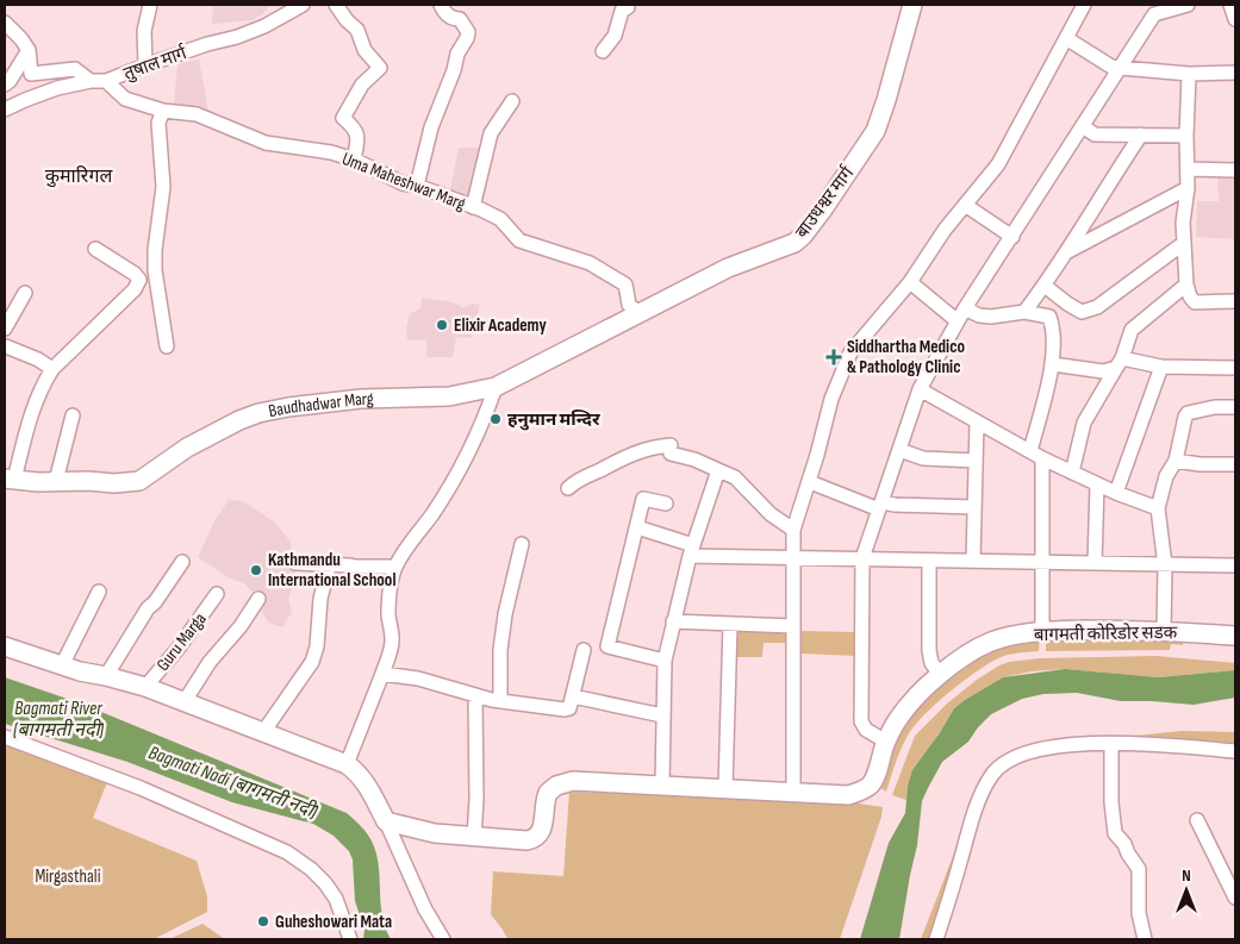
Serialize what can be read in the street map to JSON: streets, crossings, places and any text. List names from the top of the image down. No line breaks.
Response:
{"streets":{"main road":["बाउधश्वर मार्ग","Baudhadwar Marg","बागमती कोरिडोर सडक"],"street":["तुषाल मार्ग","Uma Maheshwar Marg","Guru Marga"]},"crossings":[["तुषाल मार्ग","Uma Maheshwar Marg"],["Uma Maheshwar Marg","बाउधश्वर मार्ग"],["Uma Maheshwar Marg","Baudhadwar Marg"],["बाउधश्वर मार्ग","Baudhadwar Marg"]],"districts":["कुमारिगल"],"water":["Bagmati River (बागमती नदी)","Bagmati Nadi (बागमती नदी)"],"parks":["Mirgasthali"],"places":{"other":["Elixir Academy","हनुमान मन्दिर","Kathmandu International School","Guheshowari Mata"],"health":["Siddhartha Medico & Pathology Clinic"]},"north":"top"}
